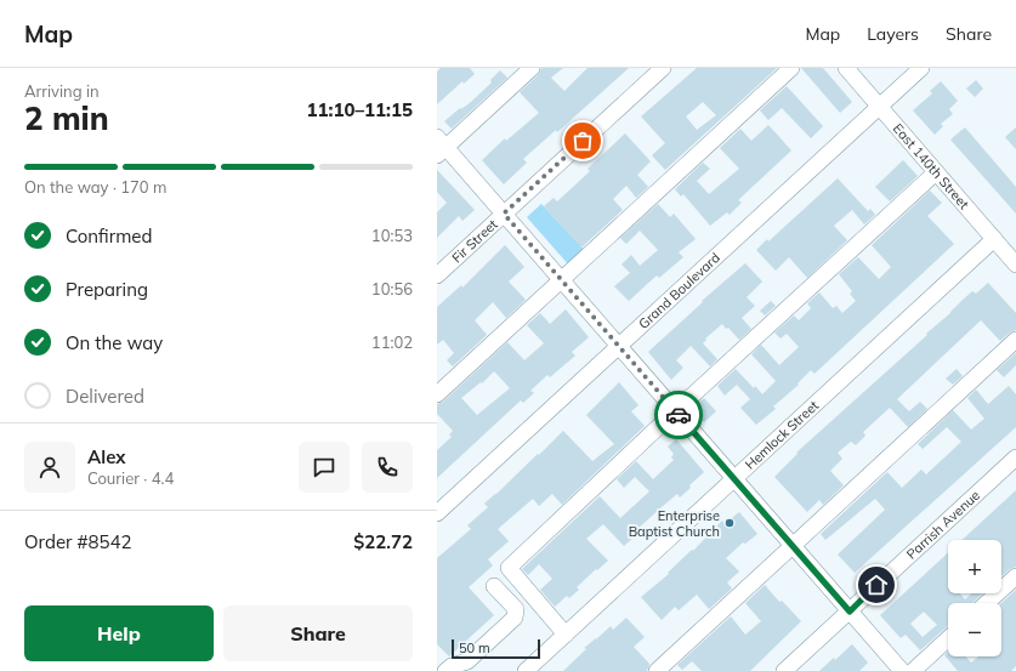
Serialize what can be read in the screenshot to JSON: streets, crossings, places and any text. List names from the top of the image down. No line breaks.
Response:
{"streets":{"street":["East 140th Street","Fir Street","Grand Boulevard","Hemlock Street","Parrish Avenue"]},"crossings":[["East 140th Street","Grand Boulevard"],["East 140th Street","Hemlock Street"]],"places":["Enterprise Baptist Church"],"scale_bar":"50 m","page":{"header":"Map","nav":["Map","Layers","Share"],"heading":["2 min","Arriving in","11:10–11:15"],"panel":["Alex","Courier · 4.4","Order #8542","$22.72"],"bar":"On the way · 170 m","list":[["Confirmed","10:53"],["Preparing","10:56"],["On the way","11:02"],"Delivered"],"map_buttons":["+","−"],"buttons":["Help","Share"],"scale":"50 m"}}
